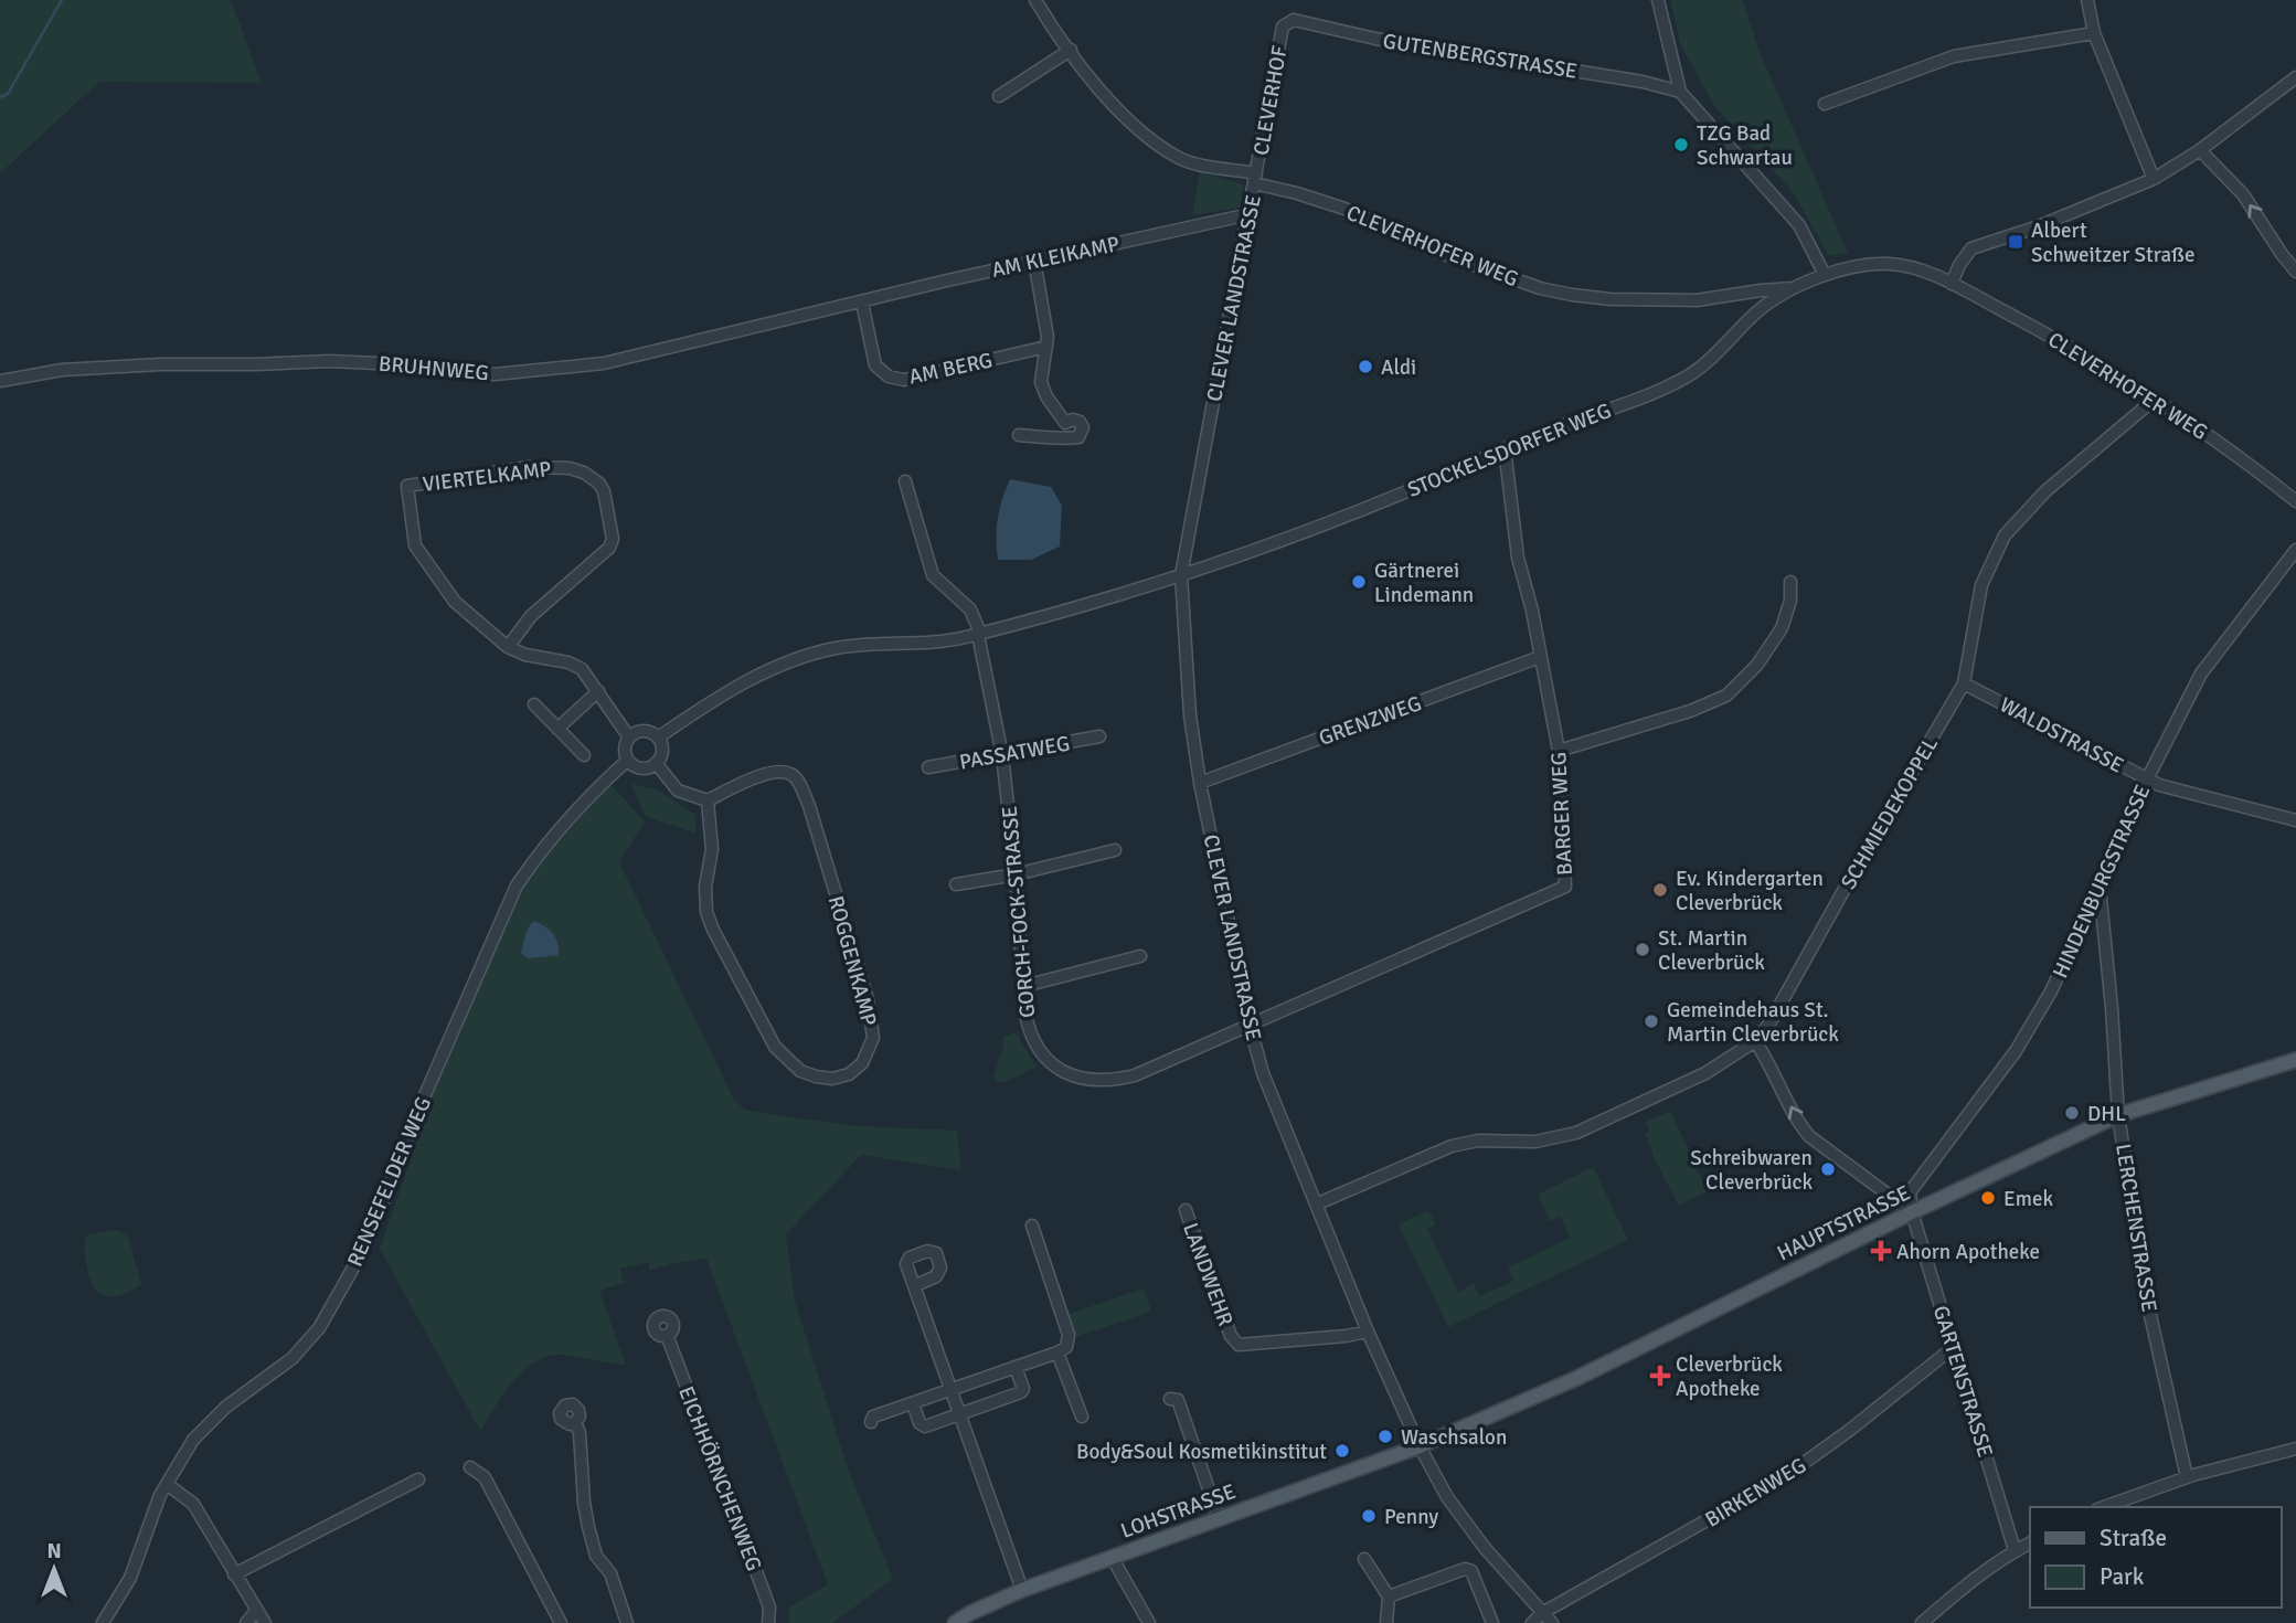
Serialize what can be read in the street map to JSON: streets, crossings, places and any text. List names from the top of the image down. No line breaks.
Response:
{"streets":{"main road":["HAUPTSTRASSE","LOHSTRASSE"],"street":["GUTENBERGSTRASSE","CLEVERHOF","CLEVERHOFER WEG","AM KLEIKAMP","CLEVER LANDSTRASSE","BRUHNWEG","AM BERG","STOCKELSDORFER WEG","VIERTELKAMP","GRENZWEG","WALDSTRASSE","PASSATWEG","SCHMIEDEKOPPEL","BARGER WEG","HINDENBURGSTRASSE","GORCH-FOCK-STRASSE","ROGGENKAMP","RENSEFELDER WEG","LERCHENSTRASSE","LANDWEHR","GARTENSTRASSE","EICHHÖRNCHENWEG","BIRKENWEG"]},"crossings":[["GUTENBERGSTRASSE","CLEVERHOF"],["CLEVERHOF","CLEVERHOFER WEG"],["CLEVERHOF","CLEVER LANDSTRASSE"],["CLEVERHOFER WEG","CLEVER LANDSTRASSE"],["CLEVERHOFER WEG","STOCKELSDORFER WEG"],["CLEVERHOFER WEG","SCHMIEDEKOPPEL"],["AM KLEIKAMP","CLEVER LANDSTRASSE"],["AM KLEIKAMP","BRUHNWEG"],["AM KLEIKAMP","AM BERG"],["CLEVER LANDSTRASSE","STOCKELSDORFER WEG"],["CLEVER LANDSTRASSE","GRENZWEG"],["CLEVER LANDSTRASSE","SCHMIEDEKOPPEL"],["CLEVER LANDSTRASSE","BARGER WEG"],["CLEVER LANDSTRASSE","GORCH-FOCK-STRASSE"],["CLEVER LANDSTRASSE","HAUPTSTRASSE"],["CLEVER LANDSTRASSE","LANDWEHR"],["CLEVER LANDSTRASSE","BIRKENWEG"],["CLEVER LANDSTRASSE","LOHSTRASSE"],["BRUHNWEG","AM BERG"],["STOCKELSDORFER WEG","VIERTELKAMP"],["STOCKELSDORFER WEG","BARGER WEG"],["STOCKELSDORFER WEG","GORCH-FOCK-STRASSE"],["STOCKELSDORFER WEG","RENSEFELDER WEG"],["VIERTELKAMP","RENSEFELDER WEG"],["GRENZWEG","BARGER WEG"],["WALDSTRASSE","SCHMIEDEKOPPEL"],["WALDSTRASSE","HINDENBURGSTRASSE"],["PASSATWEG","GORCH-FOCK-STRASSE"],["BARGER WEG","GORCH-FOCK-STRASSE"],["HINDENBURGSTRASSE","HAUPTSTRASSE"],["HINDENBURGSTRASSE","LERCHENSTRASSE"],["HINDENBURGSTRASSE","GARTENSTRASSE"],["HAUPTSTRASSE","LERCHENSTRASSE"],["HAUPTSTRASSE","GARTENSTRASSE"],["HAUPTSTRASSE","LOHSTRASSE"],["GARTENSTRASSE","BIRKENWEG"]],"places":{"other":["TZG Bad Schwartau","Aldi","Gärtnerei Lindemann","Ev. Kindergarten Cleverbrück","St. Martin Cleverbrück","Gemeindehaus St. Martin Cleverbrück","DHL","Schreibwaren Cleverbrück","Emek","Waschsalon","Body&Soul Kosmetikinstitut","Penny"],"transit":["Albert Schweitzer Straße"],"health":["Ahorn Apotheke","Cleverbrück Apotheke"]},"legend":["Straße","Park"],"north":"top"}
